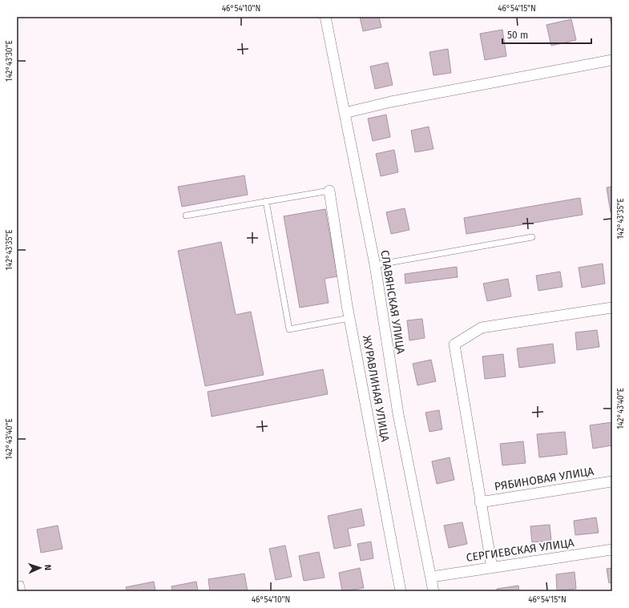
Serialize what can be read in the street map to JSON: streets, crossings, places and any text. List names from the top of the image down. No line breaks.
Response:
{"streets":{"street":["СЛАВЯНСКАЯ УЛИЦА","ЖУРАВЛИНАЯ УЛИЦА","РЯБИНОВАЯ УЛИЦА","СЕРГИЕВСКАЯ УЛИЦА"]},"crossings":[["СЛАВЯНСКАЯ УЛИЦА","СЕРГИЕВСКАЯ УЛИЦА"]],"scale_bar":"50 m","north":"right","coordinates":["46°54'10\"N","46°54'15\"N","142°43'30\"E","142°43'35\"E","142°43'40\"E"]}
